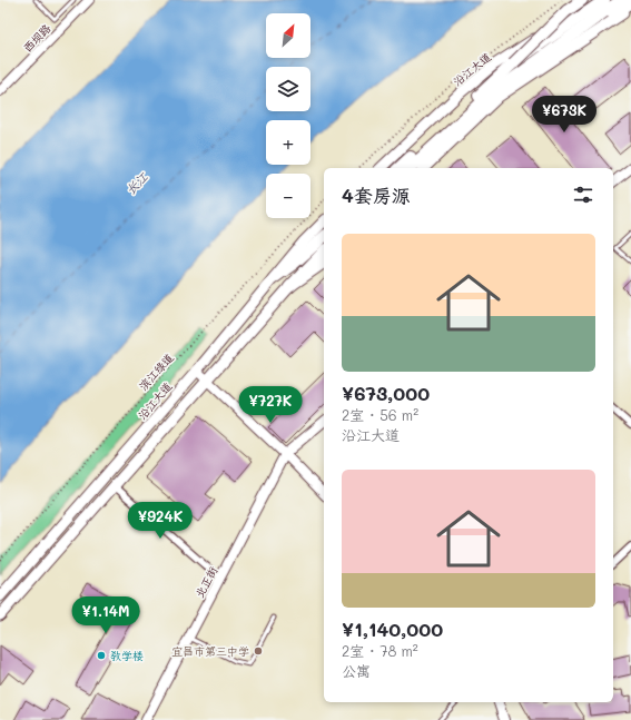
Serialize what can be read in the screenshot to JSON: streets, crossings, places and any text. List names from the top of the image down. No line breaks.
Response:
{"streets":{"main road":["沿江大道"],"street":["西坝路","北正街"],"path":["滨江绿道"]},"water":["长江"],"places":["宜昌市第三中学","教学楼"],"north":"top right","page":{"map_buttons":["+","−"],"price":["¥673K","¥727K","¥924K","¥1.14M"],"heading":"4套房源","list":[{"name":"¥673,000","note":"2室 · 56 m² · 沿江大道"},{"name":"¥1,140,000","note":"2室 · 78 m² · 公寓"}]}}
